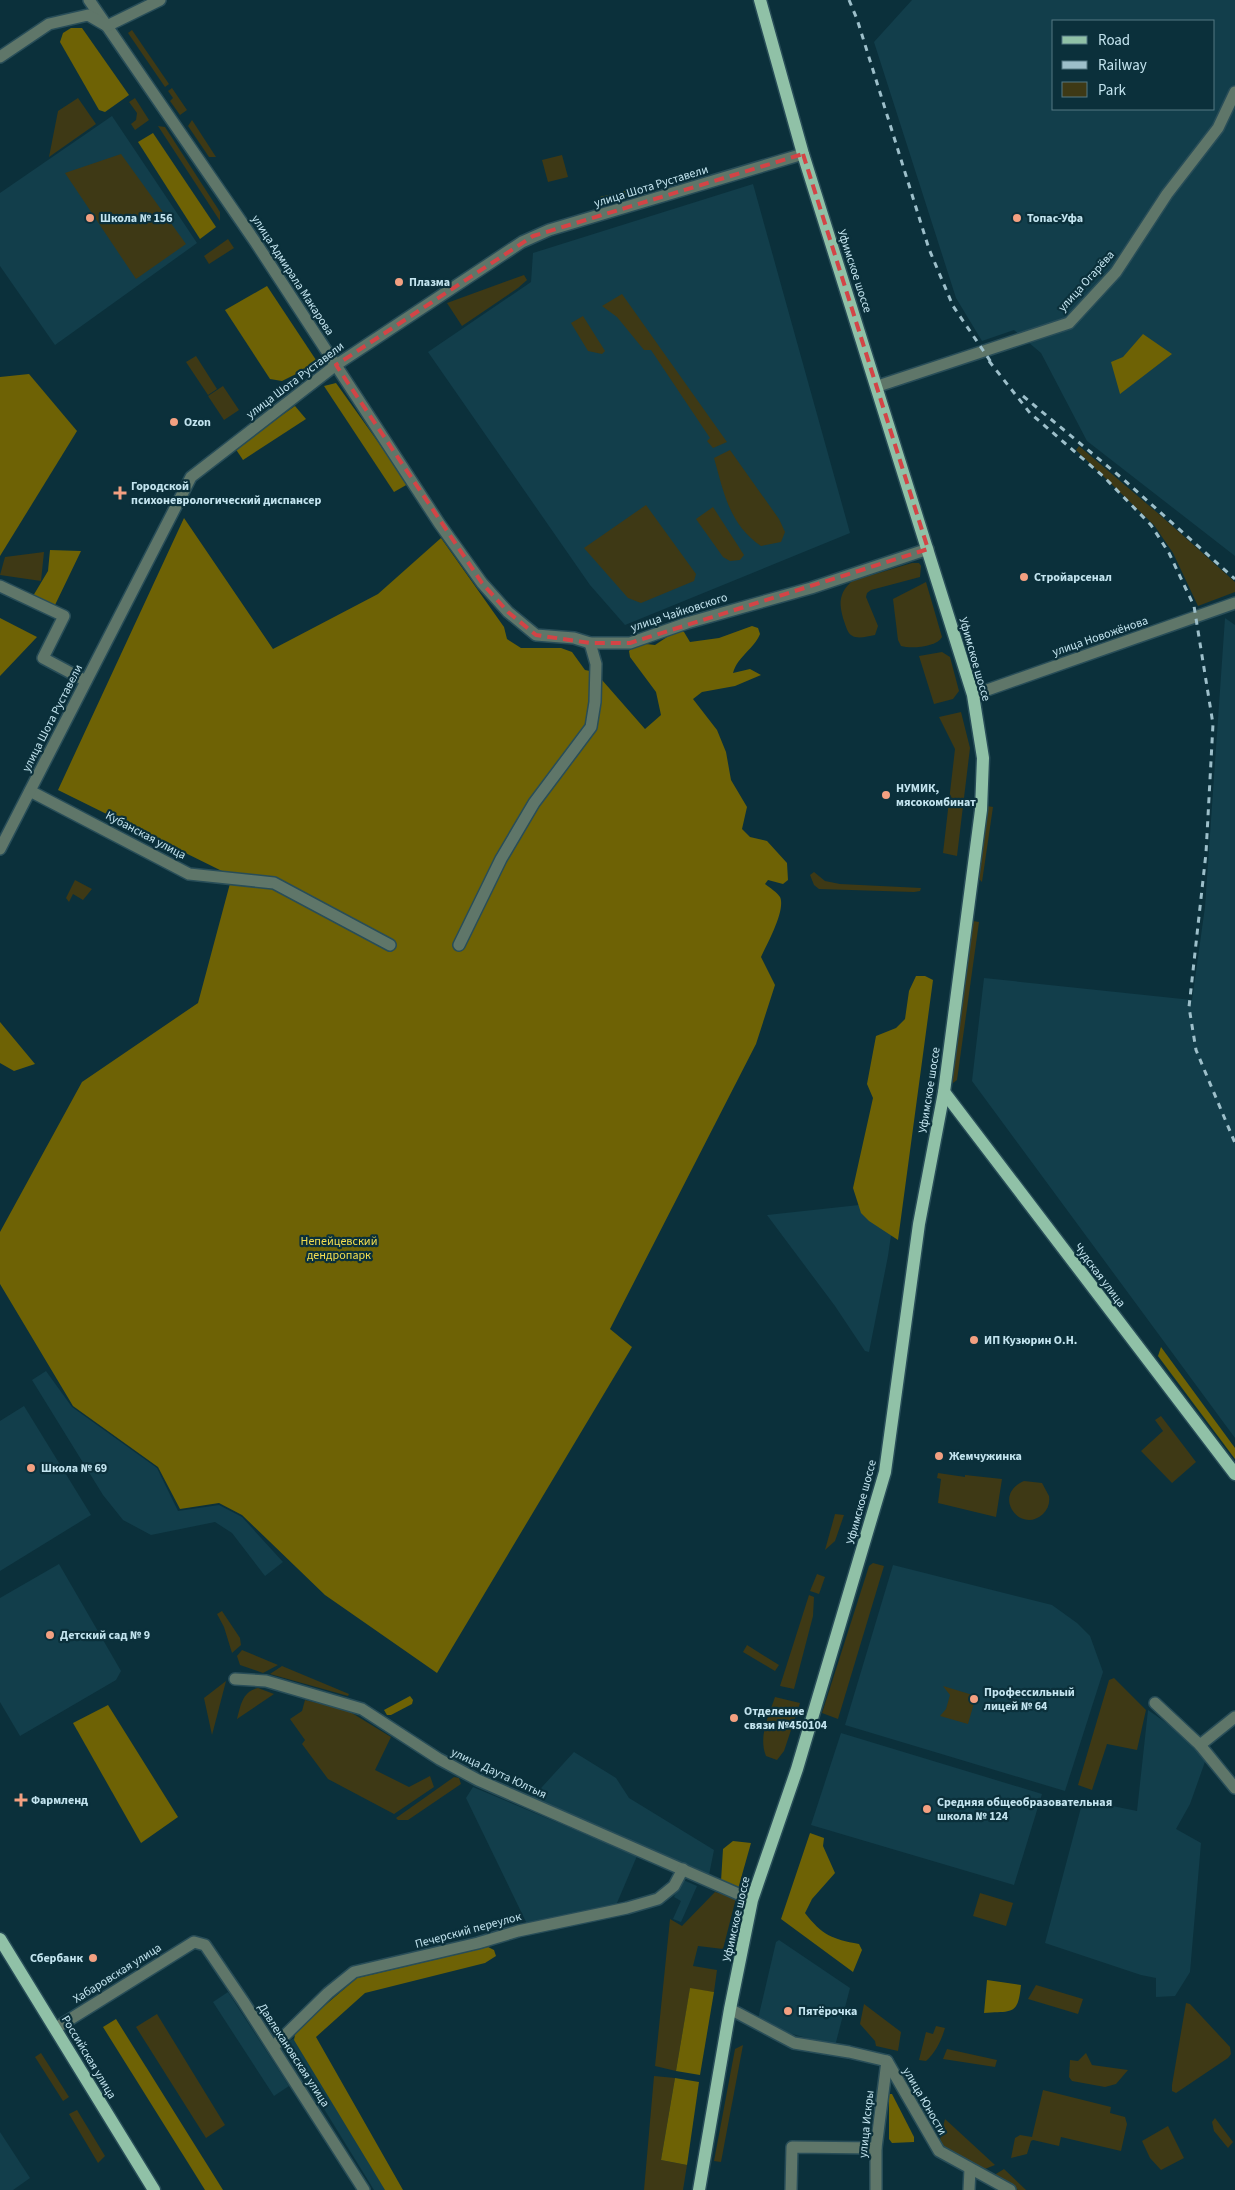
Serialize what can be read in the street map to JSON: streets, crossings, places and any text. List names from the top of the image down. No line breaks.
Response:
{"streets":{"main road":["Уфимское шоссе","Чудская улица","Российская улица"],"street":["улица Шота Руставели","улица Адмирала Макарова","улица Огарёва","улица Чайковского","улица Новожёнова","Кубанская улица","улица Даута Юлтыя","Печерский переулок","Хабаровская улица","Давлекановская улица","улица Юности","улица Искры"]},"crossings":[["улица Шота Руставели","Уфимское шоссе"],["улица Шота Руставели","улица Адмирала Макарова"],["улица Шота Руставели","Кубанская улица"],["Уфимское шоссе","улица Огарёва"],["Уфимское шоссе","улица Чайковского"],["Уфимское шоссе","улица Новожёнова"],["Уфимское шоссе","Чудская улица"],["Уфимское шоссе","улица Даута Юлтыя"],["Уфимское шоссе","улица Юности"],["улица Адмирала Макарова","улица Чайковского"],["улица Даута Юлтыя","Печерский переулок"],["Печерский переулок","Давлекановская улица"],["Хабаровская улица","Давлекановская улица"],["Хабаровская улица","Российская улица"],["улица Юности","улица Искры"]],"parks":["Непейцевский дендропарк"],"places":{"other":["Школа № 156","Топас-Уфа","Плазма","Ozon","Стройарсенал","НУМИК, мясокомбинат","ИП Кузюрин О.Н.","Жемчужинка","Школа № 69","Детский сад № 9","Профессильный лицей № 64","Отделение связи №450104","Средняя общеобразовательная школа № 124","Сбербанк","Пятёрочка"],"health":["Городской психоневрологический диспансер","Фармленд"]},"legend":["Road","Railway","Park"]}
